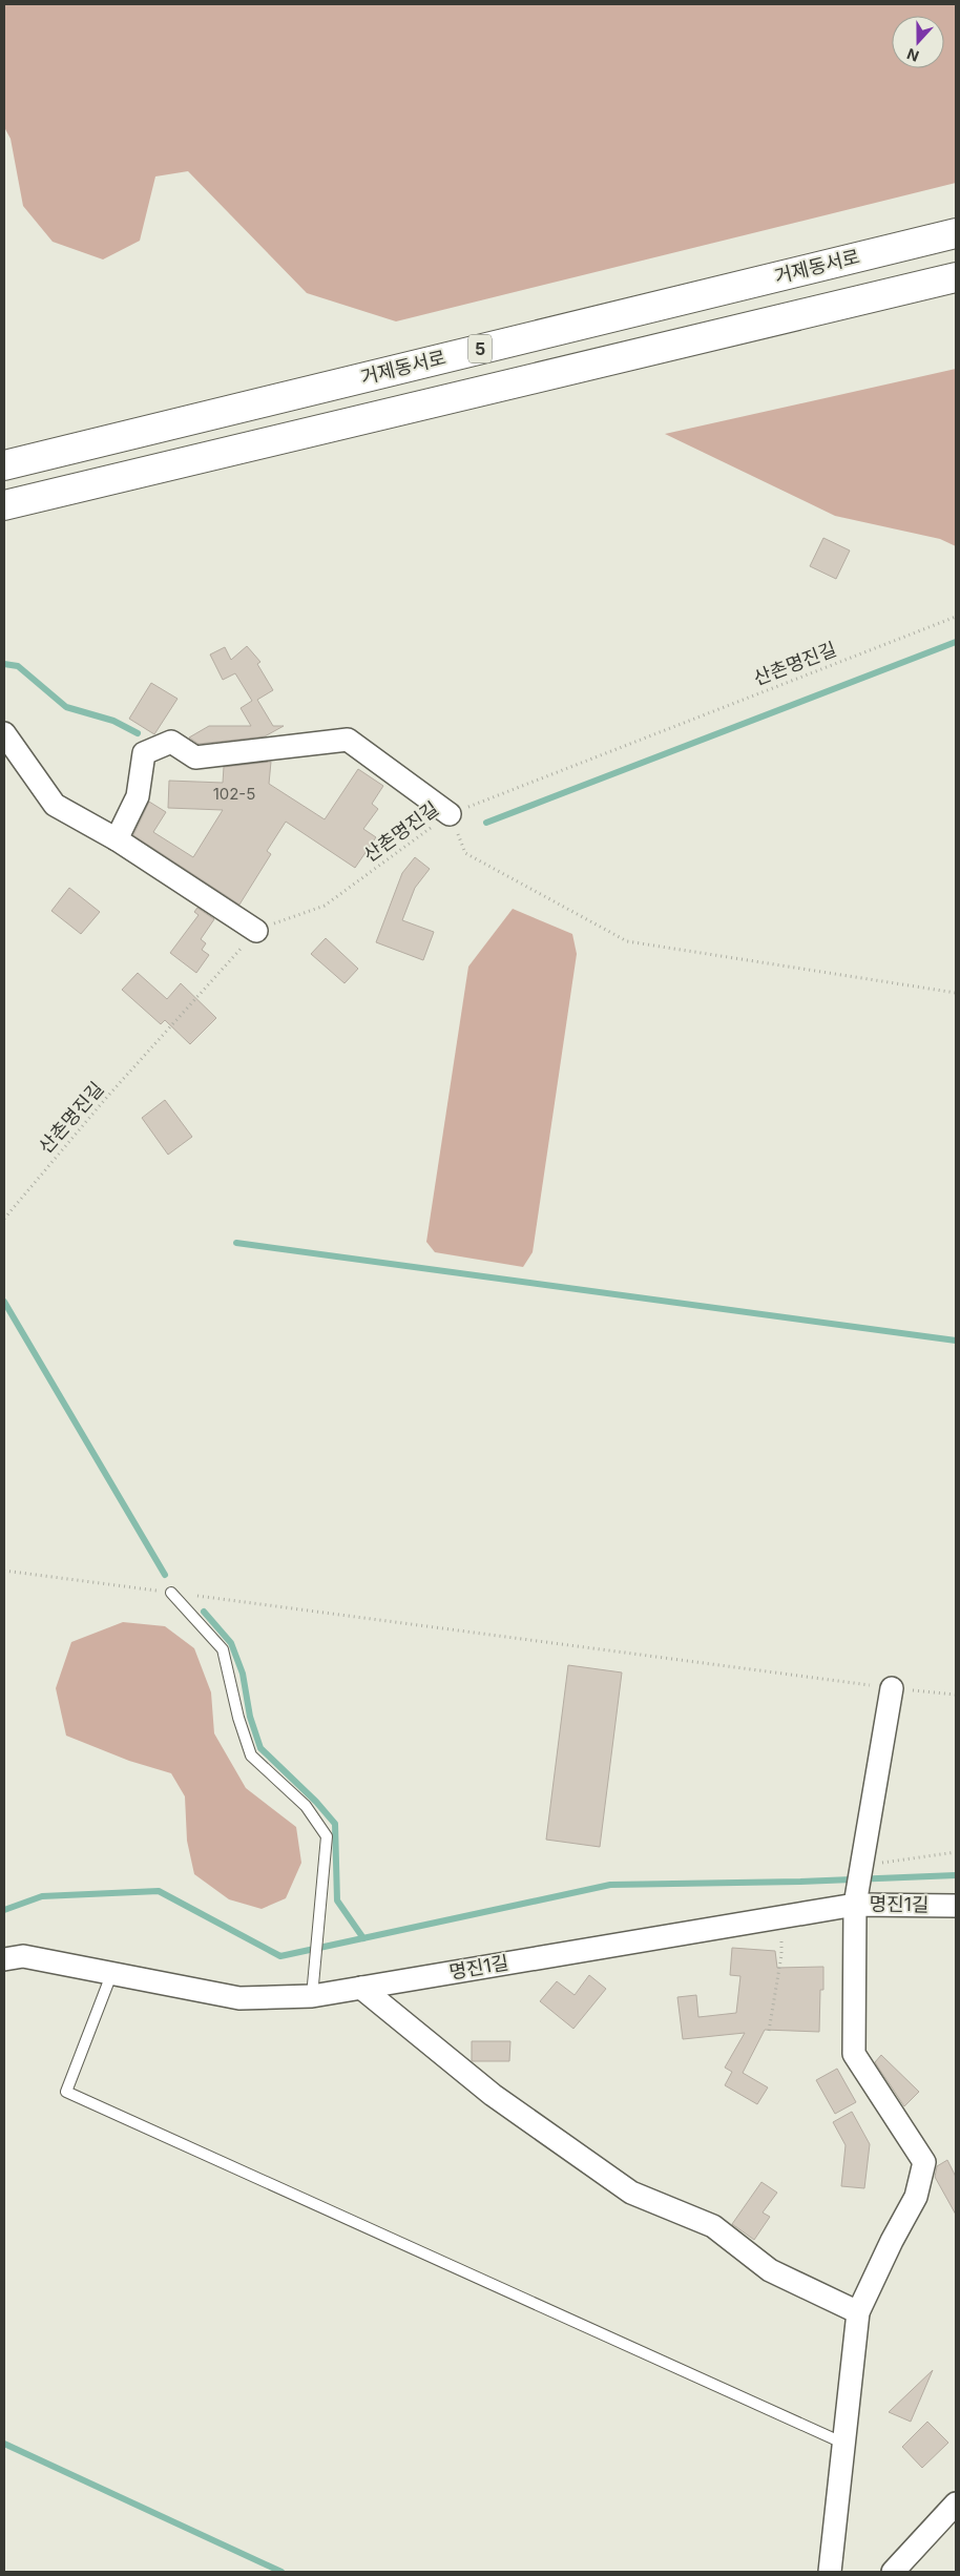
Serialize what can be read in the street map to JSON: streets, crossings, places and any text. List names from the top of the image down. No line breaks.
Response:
{"streets":{"main road":["거제동서로","5"],"street":["명진1길"],"path":["산촌명진길"]},"house_numbers":["102-5"],"north":"bottom"}
